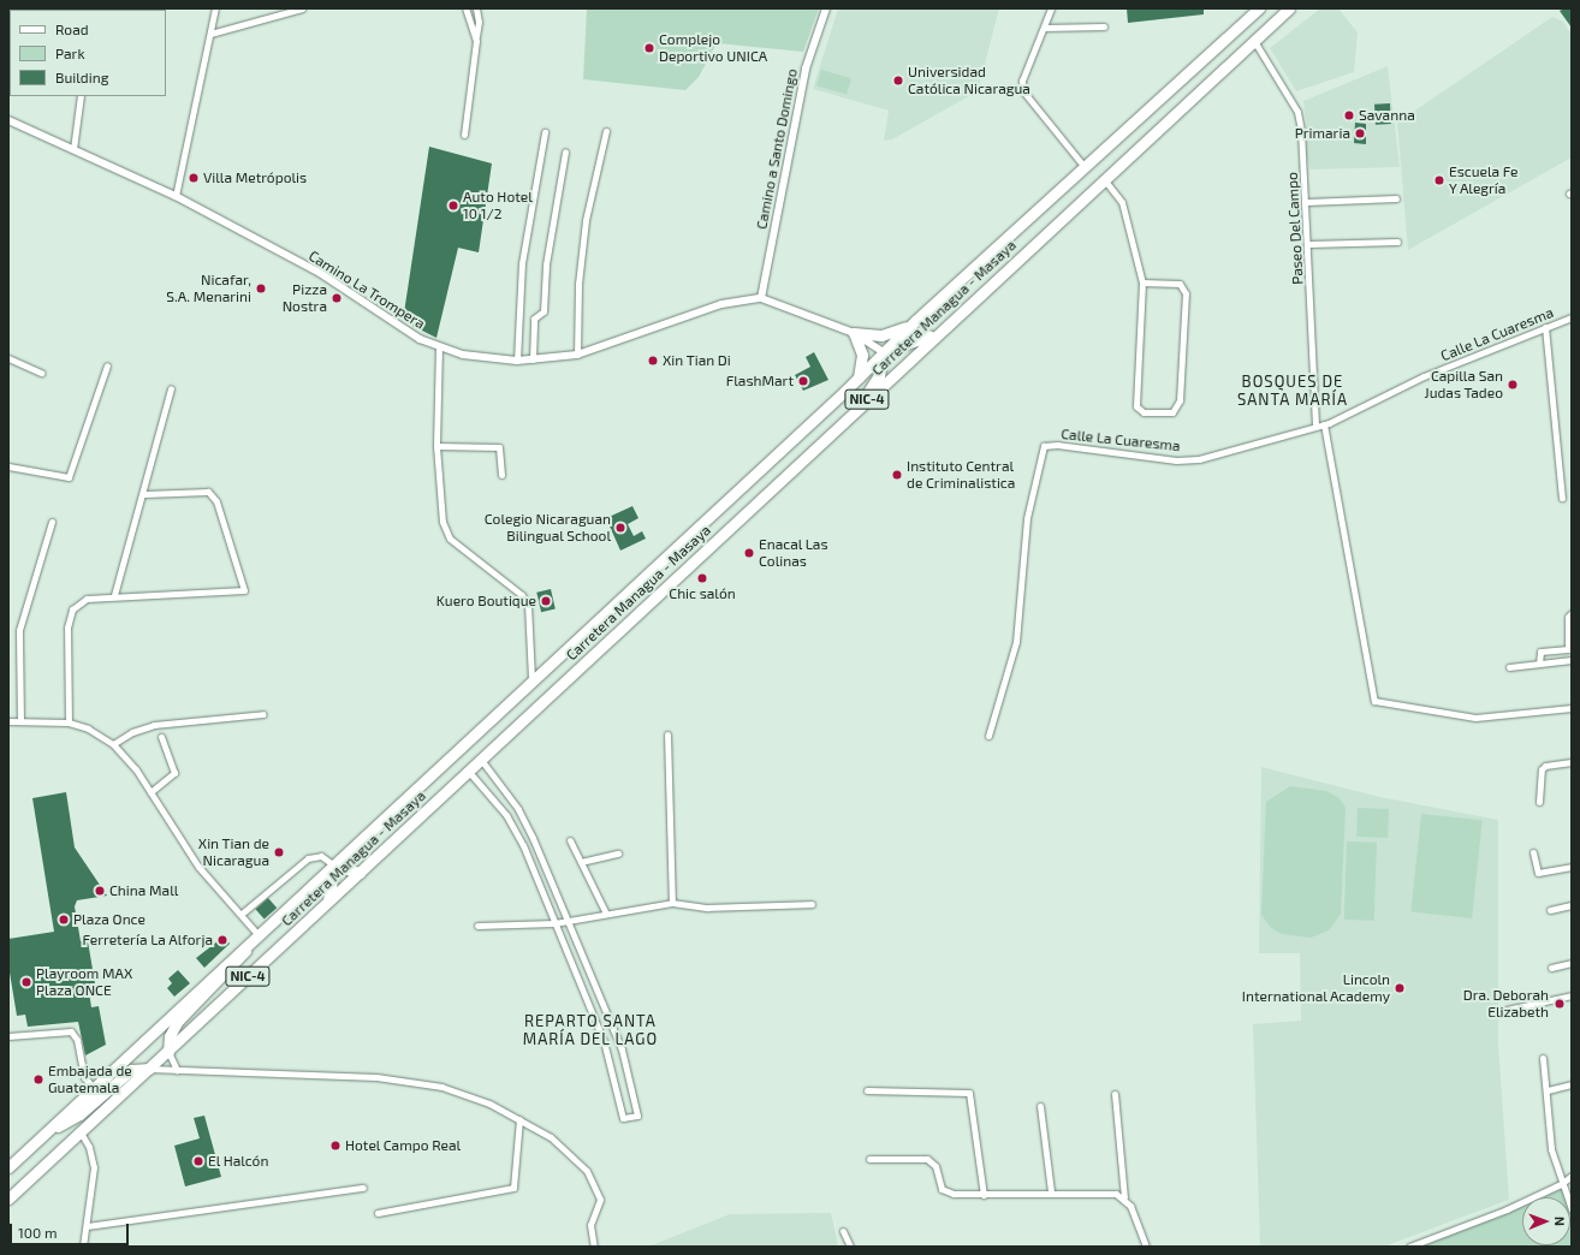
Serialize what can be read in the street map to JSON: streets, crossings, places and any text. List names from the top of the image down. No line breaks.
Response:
{"streets":{"highway":["Carretera Managua - Masaya","NIC-4"],"street":["Camino a Santo Domingo","Paseo Del Campo","Camino La Trompera","Calle La Cuaresma"]},"crossings":[["Camino a Santo Domingo","Camino La Trompera"],["Paseo Del Campo","Carretera Managua - Masaya"],["Paseo Del Campo","Calle La Cuaresma"]],"districts":["BOSQUES DE SANTA MARÍA","REPARTO SANTA MARÍA DEL LAGO"],"places":["Complejo Deportivo UNICA","Universidad Católica Nicaragua","Savanna","Primaria","Villa Metrópolis","Escuela Fe Y Alegría","Auto Hotel 10 1/2","Nicafar, S.A. Menarini","Pizza Nostra","Xin Tian Di","FlashMart","Capilla San Judas Tadeo","Instituto Central de Criminalistica","Colegio Nicaraguan Bilingual School","Enacal Las Colinas","Chic salón","Kuero Boutique","Xin Tian de Nicaragua","China Mall","Plaza Once","Ferretería La Alforja","Playroom MAX Plaza ONCE","Lincoln International Academy","Dra. Deborah Elizabeth","Embajada de Guatemala","Hotel Campo Real","El Halcón"],"legend":["Road","Park","Building"],"scale_bar":"100 m","north":"right"}
